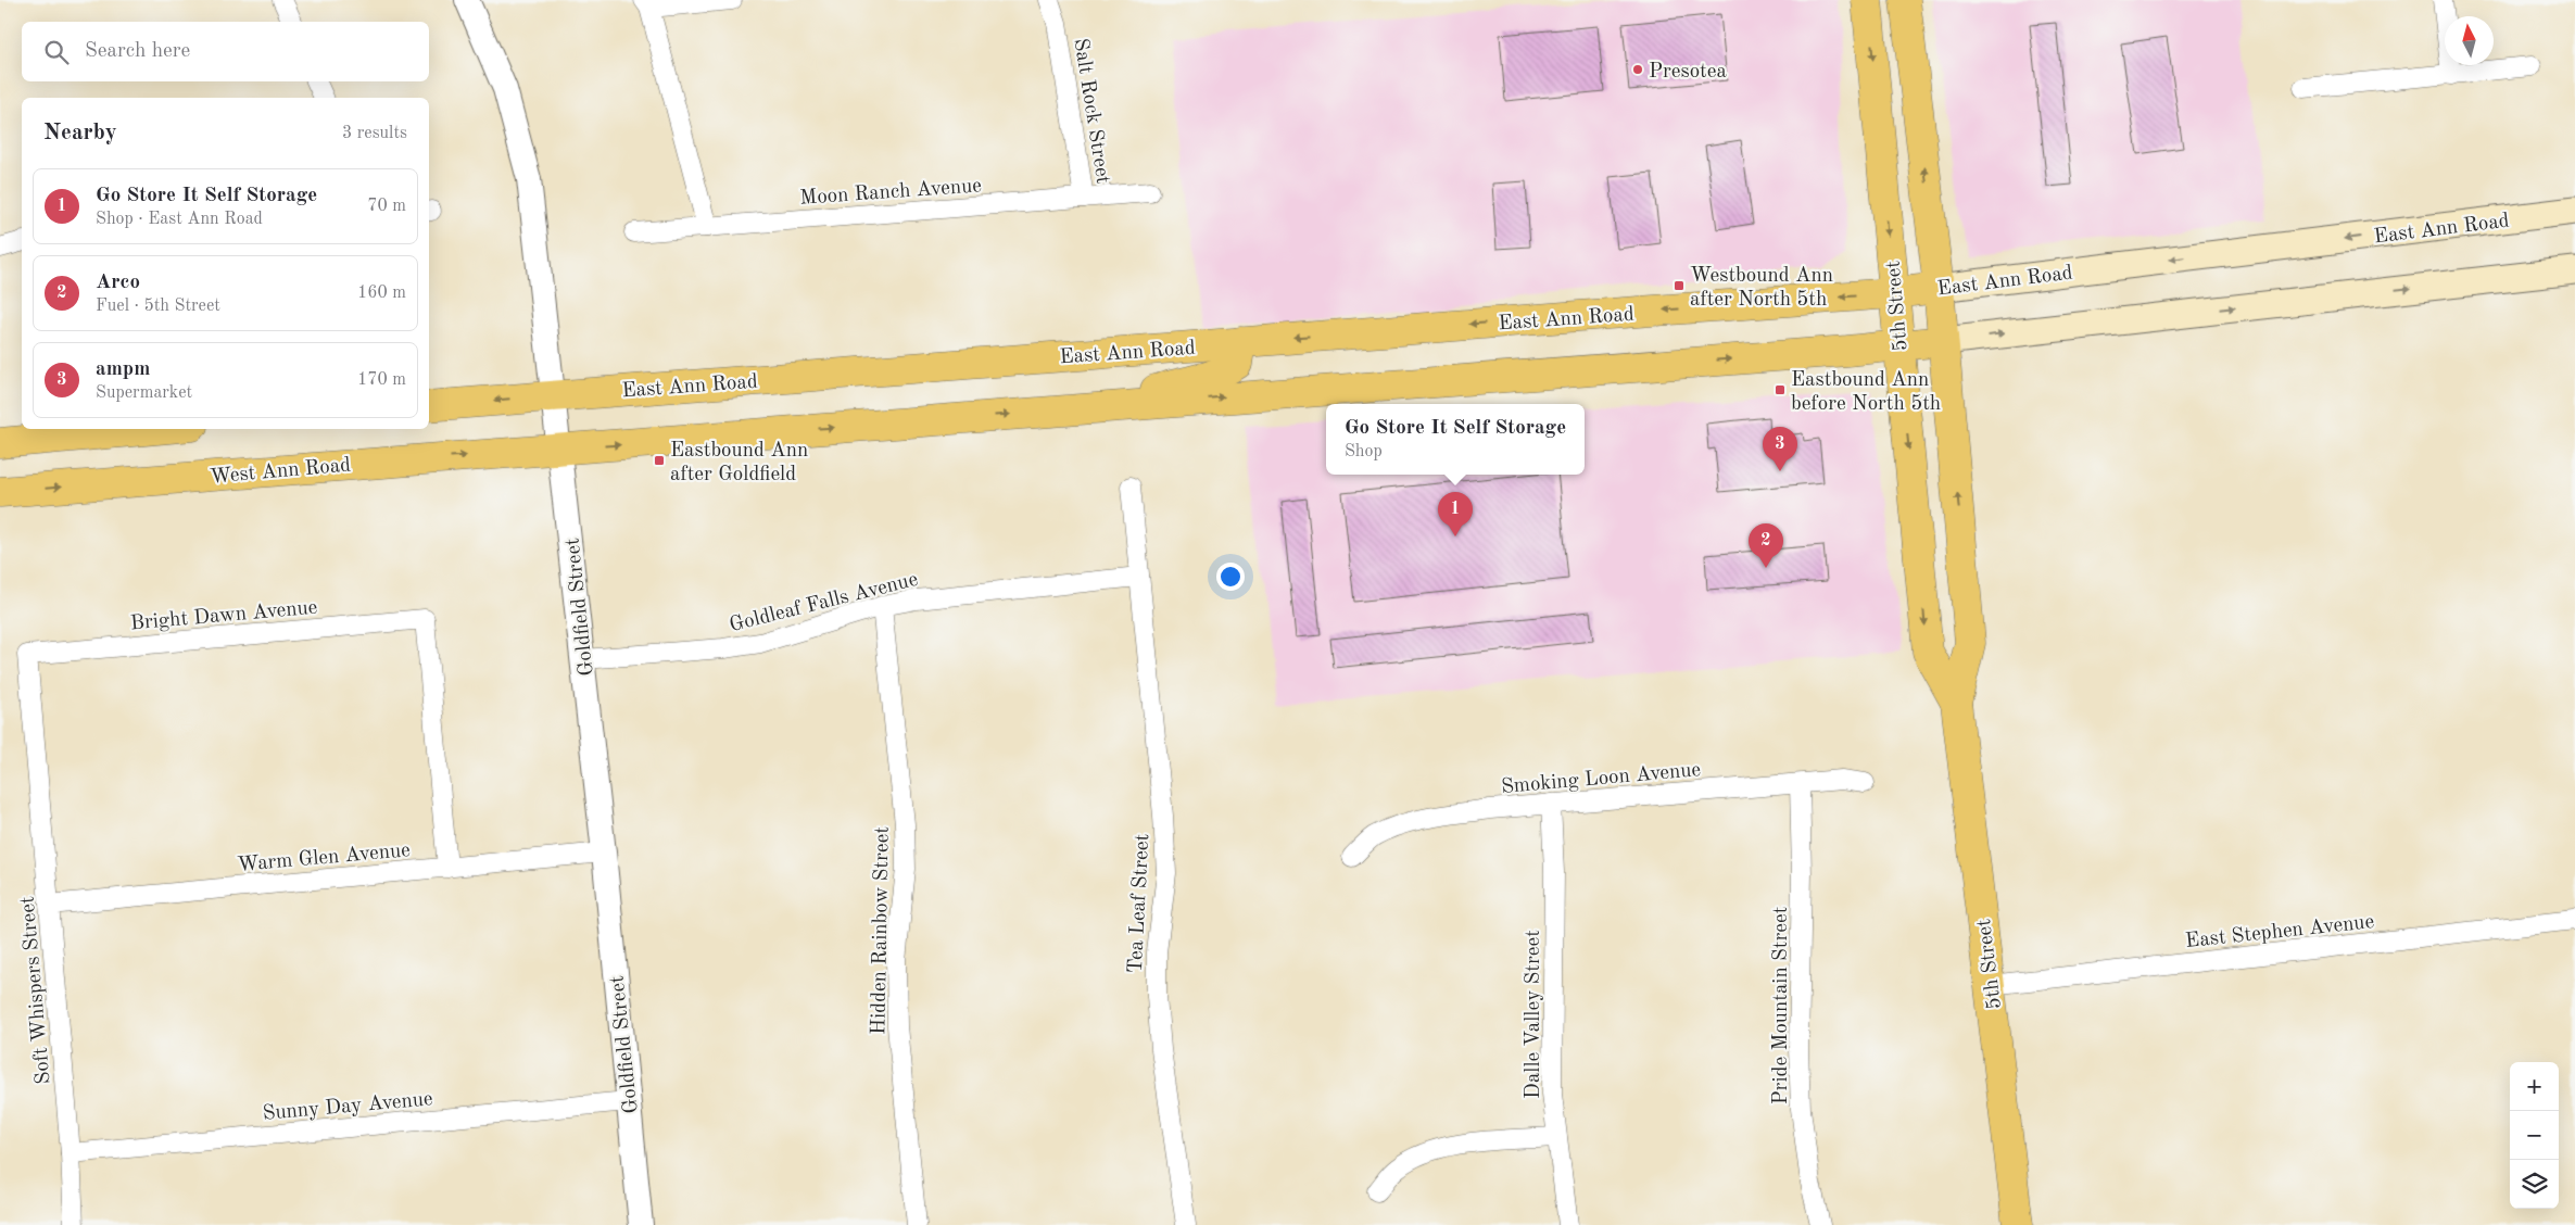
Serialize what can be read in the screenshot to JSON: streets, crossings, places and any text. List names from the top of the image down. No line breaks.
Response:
{"streets":{"main road":["East Ann Road","5th Street","West Ann Road"],"street":["Salt Rock Street","Moon Ranch Avenue","Goldleaf Falls Avenue","Goldfield Street","Bright Dawn Avenue","Smoking Loon Avenue","Warm Glen Avenue","Tea Leaf Street","East Stephen Avenue","Hidden Rainbow Street","Soft Whispers Street","Pride Mountain Street","Dalle Valley Street","Sunny Day Avenue"]},"crossings":[["Salt Rock Street","Moon Ranch Avenue"],["East Ann Road","5th Street"],["East Ann Road","Goldfield Street"],["5th Street","East Stephen Avenue"],["West Ann Road","Goldfield Street"],["Goldleaf Falls Avenue","Goldfield Street"],["Goldleaf Falls Avenue","Tea Leaf Street"],["Goldleaf Falls Avenue","Hidden Rainbow Street"],["Goldfield Street","Warm Glen Avenue"],["Goldfield Street","Sunny Day Avenue"],["Bright Dawn Avenue","Warm Glen Avenue"],["Bright Dawn Avenue","Soft Whispers Street"],["Smoking Loon Avenue","Pride Mountain Street"],["Smoking Loon Avenue","Dalle Valley Street"],["Warm Glen Avenue","Soft Whispers Street"],["Soft Whispers Street","Sunny Day Avenue"]],"places":{"other":["Presotea"],"transit":["Westbound Ann after North 5th","Eastbound Ann before North 5th","Eastbound Ann after Goldfield"]},"north":"top","page":{"search":"Search here","heading":["Nearby","3 results"],"list":[{"mark":"1","name":"Go Store It Self Storage","note":"Shop · East Ann Road","value":"70 m"},{"mark":"2","name":"Arco","note":"Fuel · 5th Street","value":"160 m"},{"mark":"3","name":"ampm","note":"Supermarket","value":"170 m"}],"popup":["Go Store It Self Storage","Shop"],"pins":["3","1","2"],"map_buttons":["+","−"]}}
